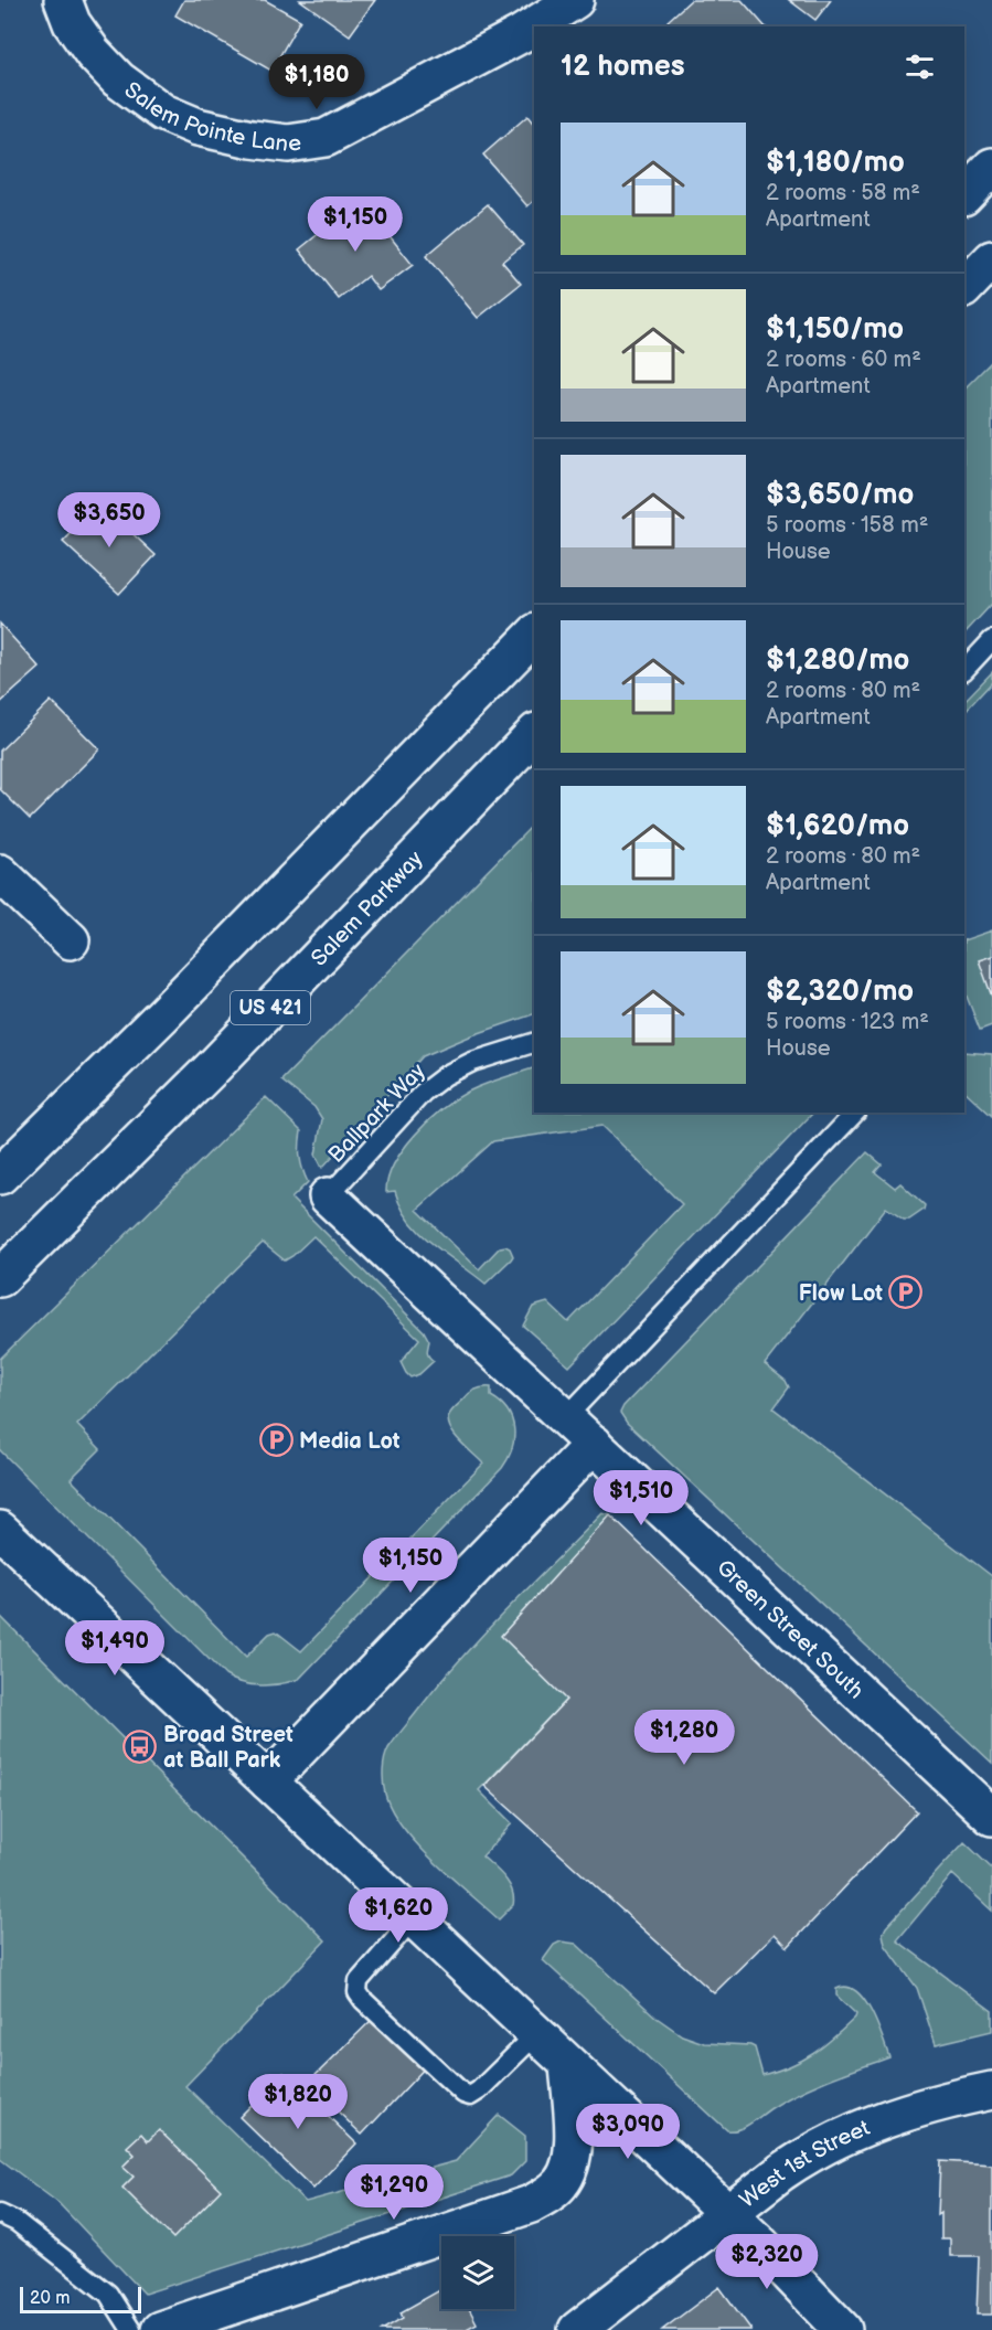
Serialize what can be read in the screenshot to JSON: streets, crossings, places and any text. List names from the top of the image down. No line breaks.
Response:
{"streets":{"main road":["Salem Pointe Lane","Salem Parkway","US 421","Green Street South","West 1st Street"],"lane":["Ballpark Way"]},"crossings":[["Ballpark Way","Green Street South"]],"places":{"parking":["Flow Lot","Media Lot"],"bus stop":["Broad Street at Ball Park"]},"scale_bar":"20 m","page":{"heading":"12 homes","price":["$1,180","$1,150","$3,650","$1,510","$1,150","$1,490","$1,280","$1,620","$1,820","$3,090","$1,290","$2,320"],"list":[{"name":"$1,180/mo","note":"2 rooms · 58 m² · Apartment"},{"name":"$1,150/mo","note":"2 rooms · 60 m² · Apartment"},{"name":"$3,650/mo","note":"5 rooms · 158 m² · House"},{"name":"$1,280/mo","note":"2 rooms · 80 m² · Apartment"},{"name":"$1,620/mo","note":"2 rooms · 80 m² · Apartment"},{"name":"$2,320/mo","note":"5 rooms · 123 m² · House"}],"scale":"20 m"}}
